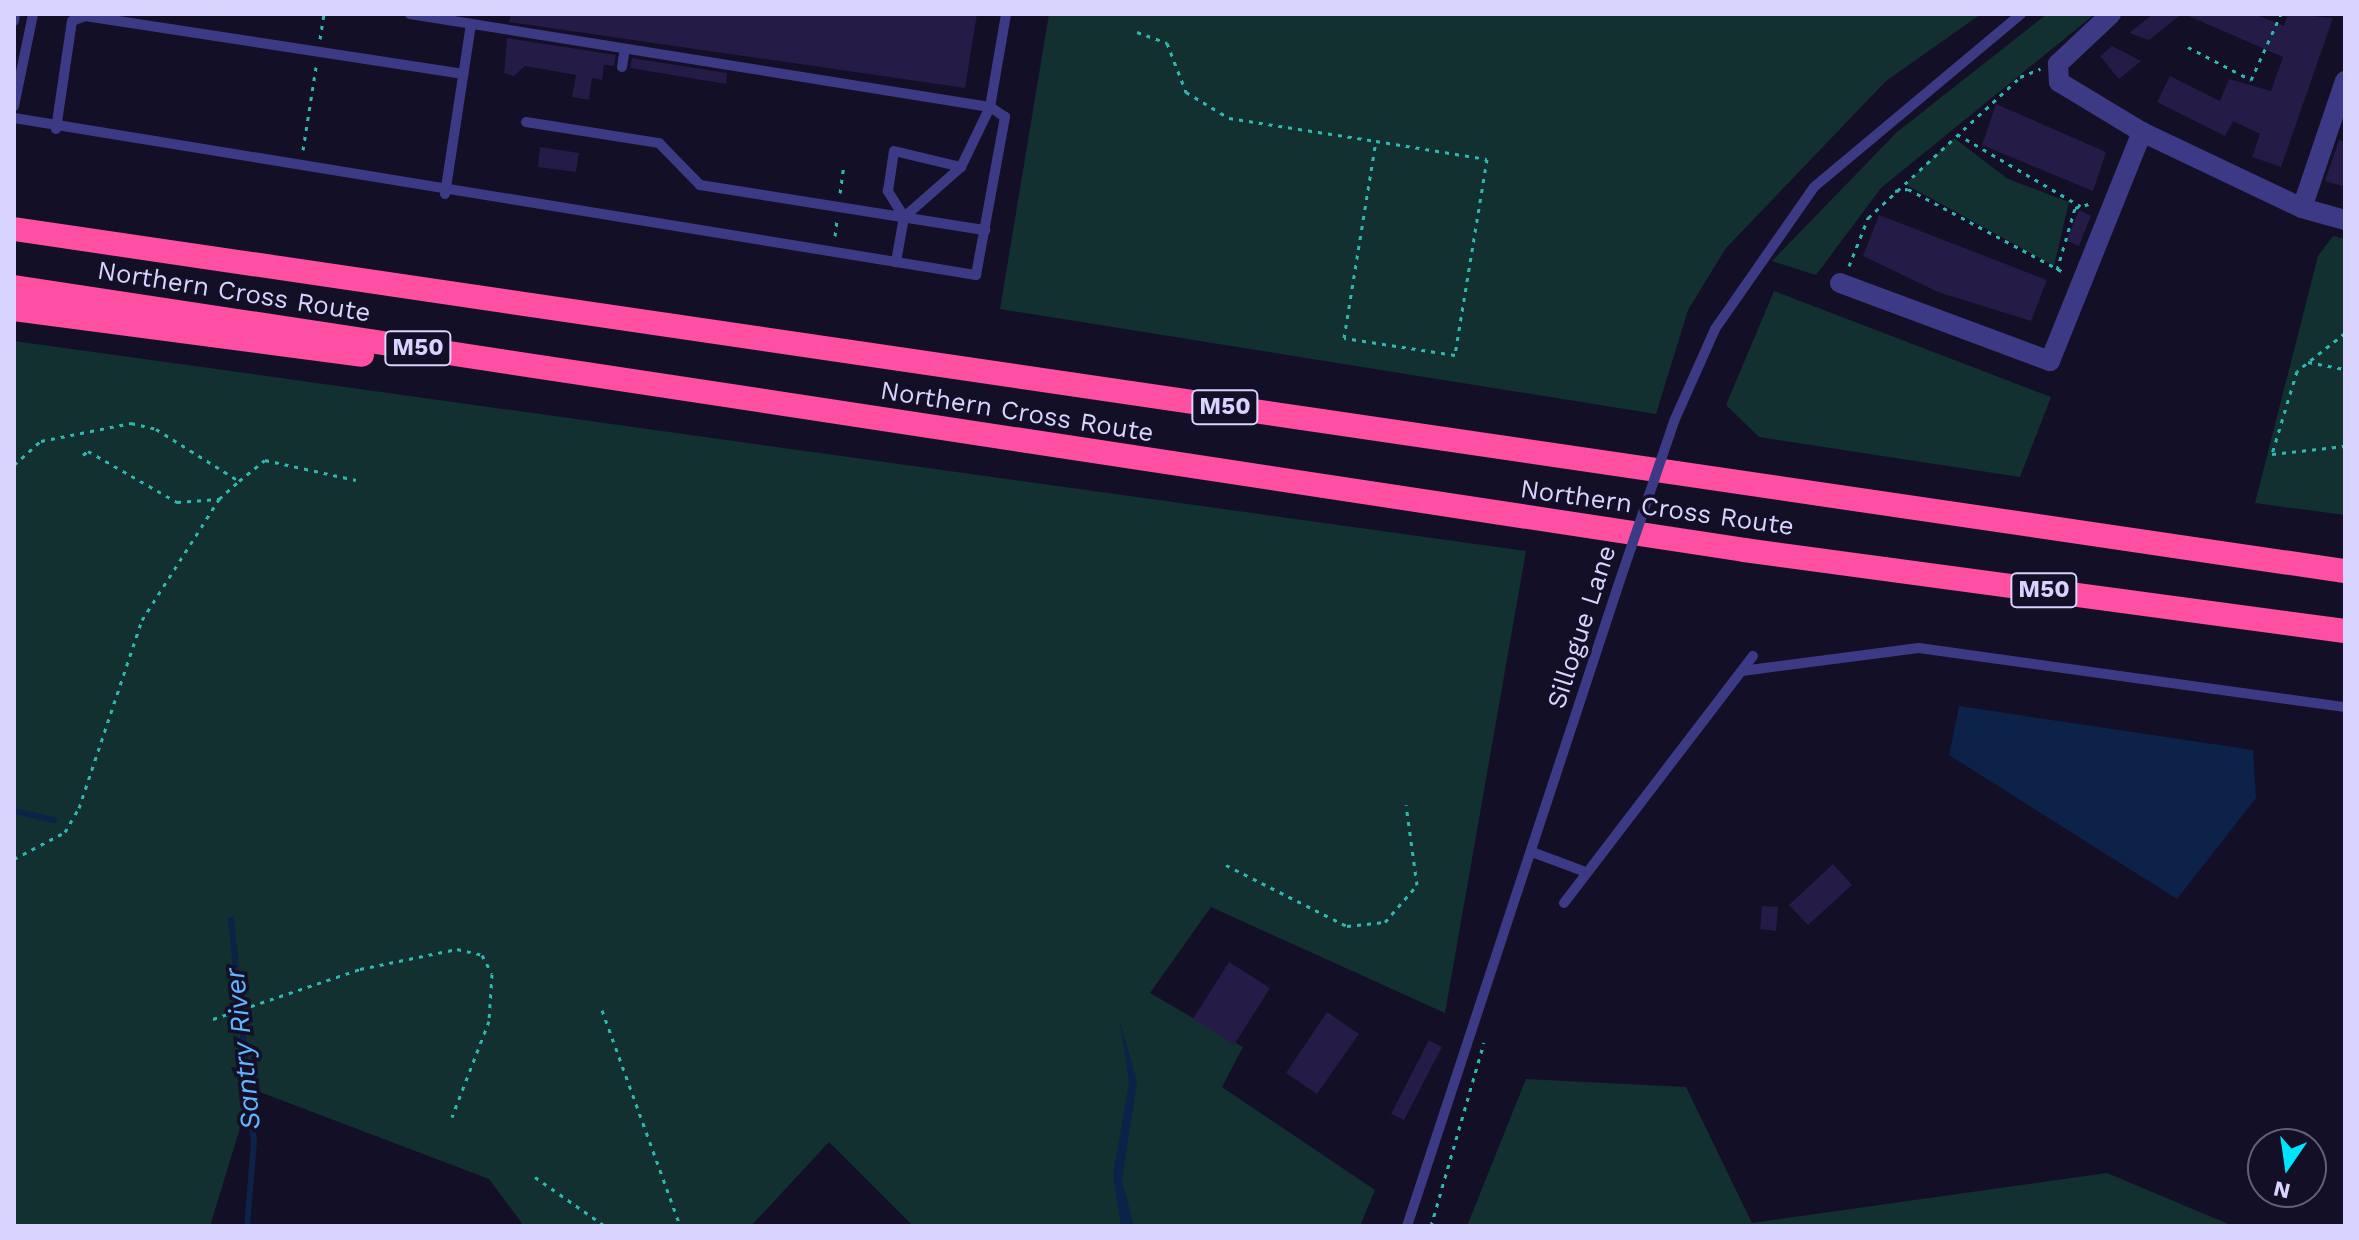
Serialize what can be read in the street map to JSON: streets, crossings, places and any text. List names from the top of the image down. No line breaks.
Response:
{"streets":{"highway":["Northern Cross Route","M50"],"lane":["Sillogue Lane"]},"water":["Santry River"],"north":"bottom"}
